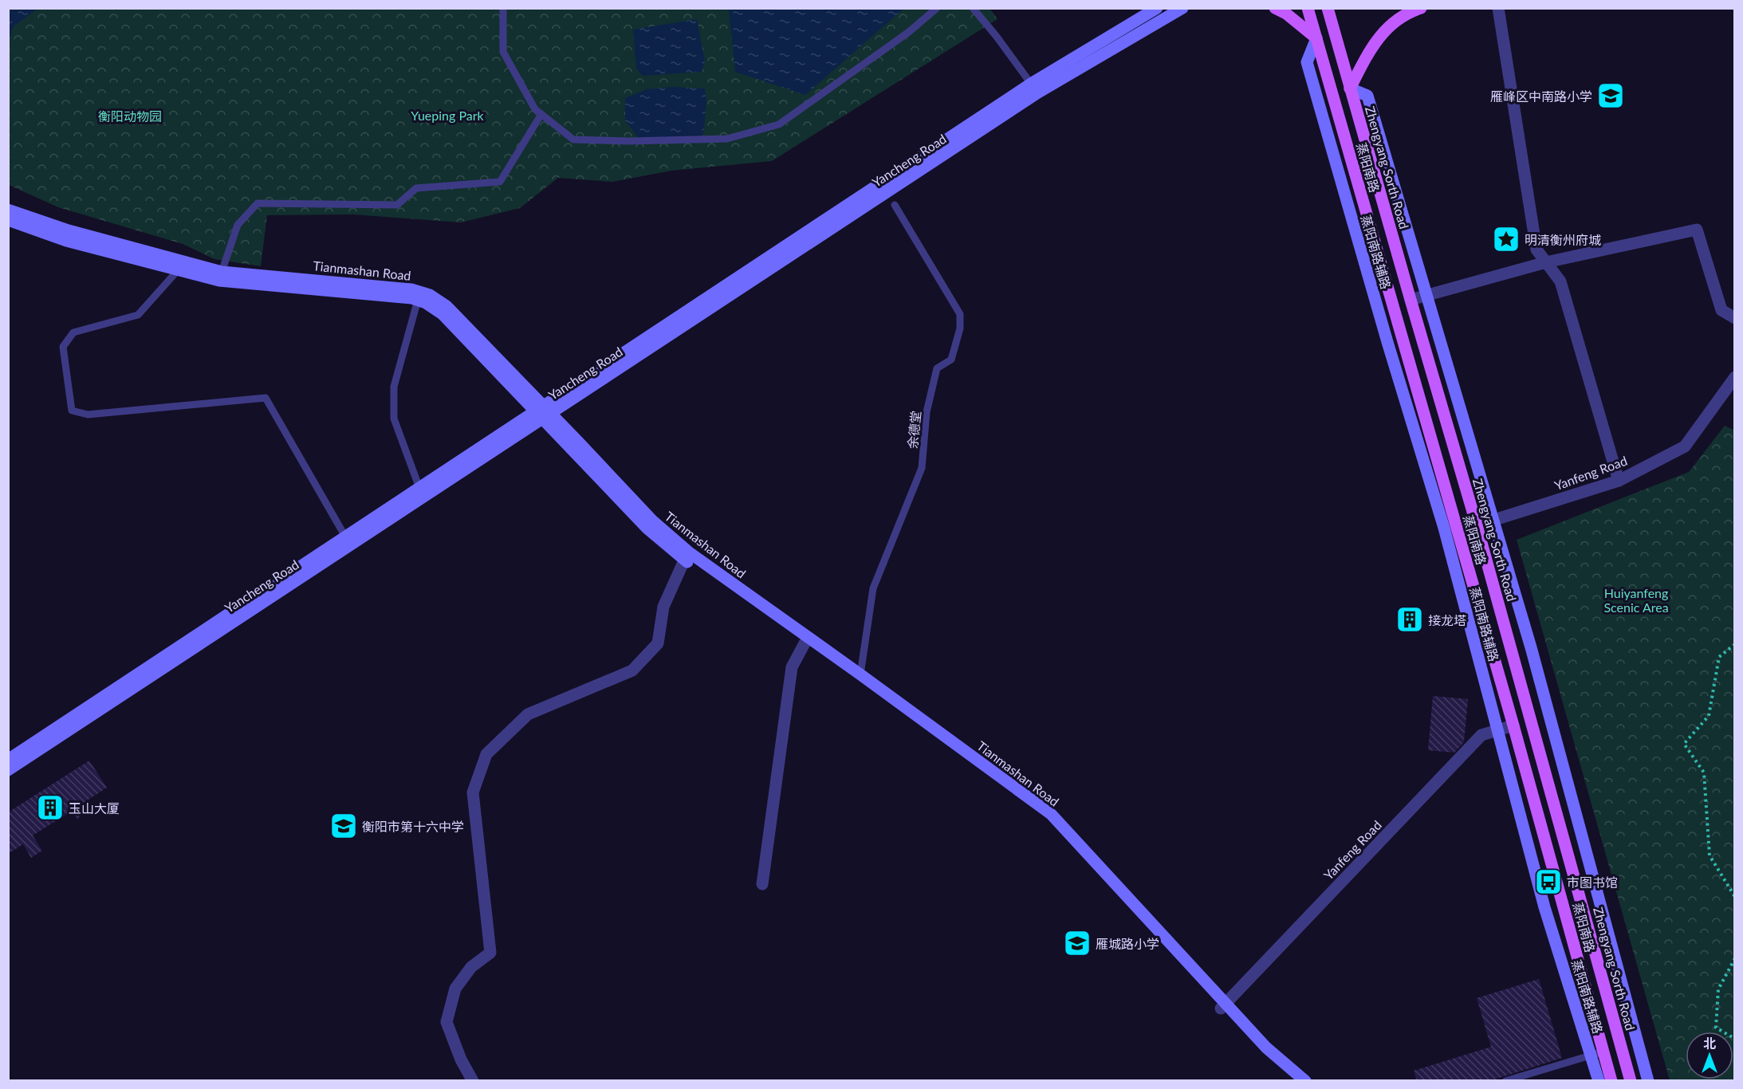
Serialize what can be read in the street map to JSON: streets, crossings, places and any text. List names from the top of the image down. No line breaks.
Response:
{"streets":{"main road":["蒸阳南路","Zhengyang Sorth Road"],"street":["Yancheng Road","蒸阳南路辅路","Tianmashan Road","Yanfeng Road"],"lane":["余德堂"]},"crossings":[["Yancheng Road","Tianmashan Road"],["蒸阳南路","蒸阳南路辅路"],["蒸阳南路","Yanfeng Road"],["Zhengyang Sorth Road","Yanfeng Road"],["蒸阳南路辅路","Yanfeng Road"],["Tianmashan Road","余德堂"],["Tianmashan Road","Yanfeng Road"]],"parks":["Yueping Park","衡阳动物园","Huiyanfeng Scenic Area"],"places":{"school or university":["雁峰区中南路小学","衡阳市第十六中学","雁城路小学"],"place":["明清衡州府城"],"building":["接龙塔","玉山大厦"],"bus stop":["市图书馆"]},"north":"top"}
